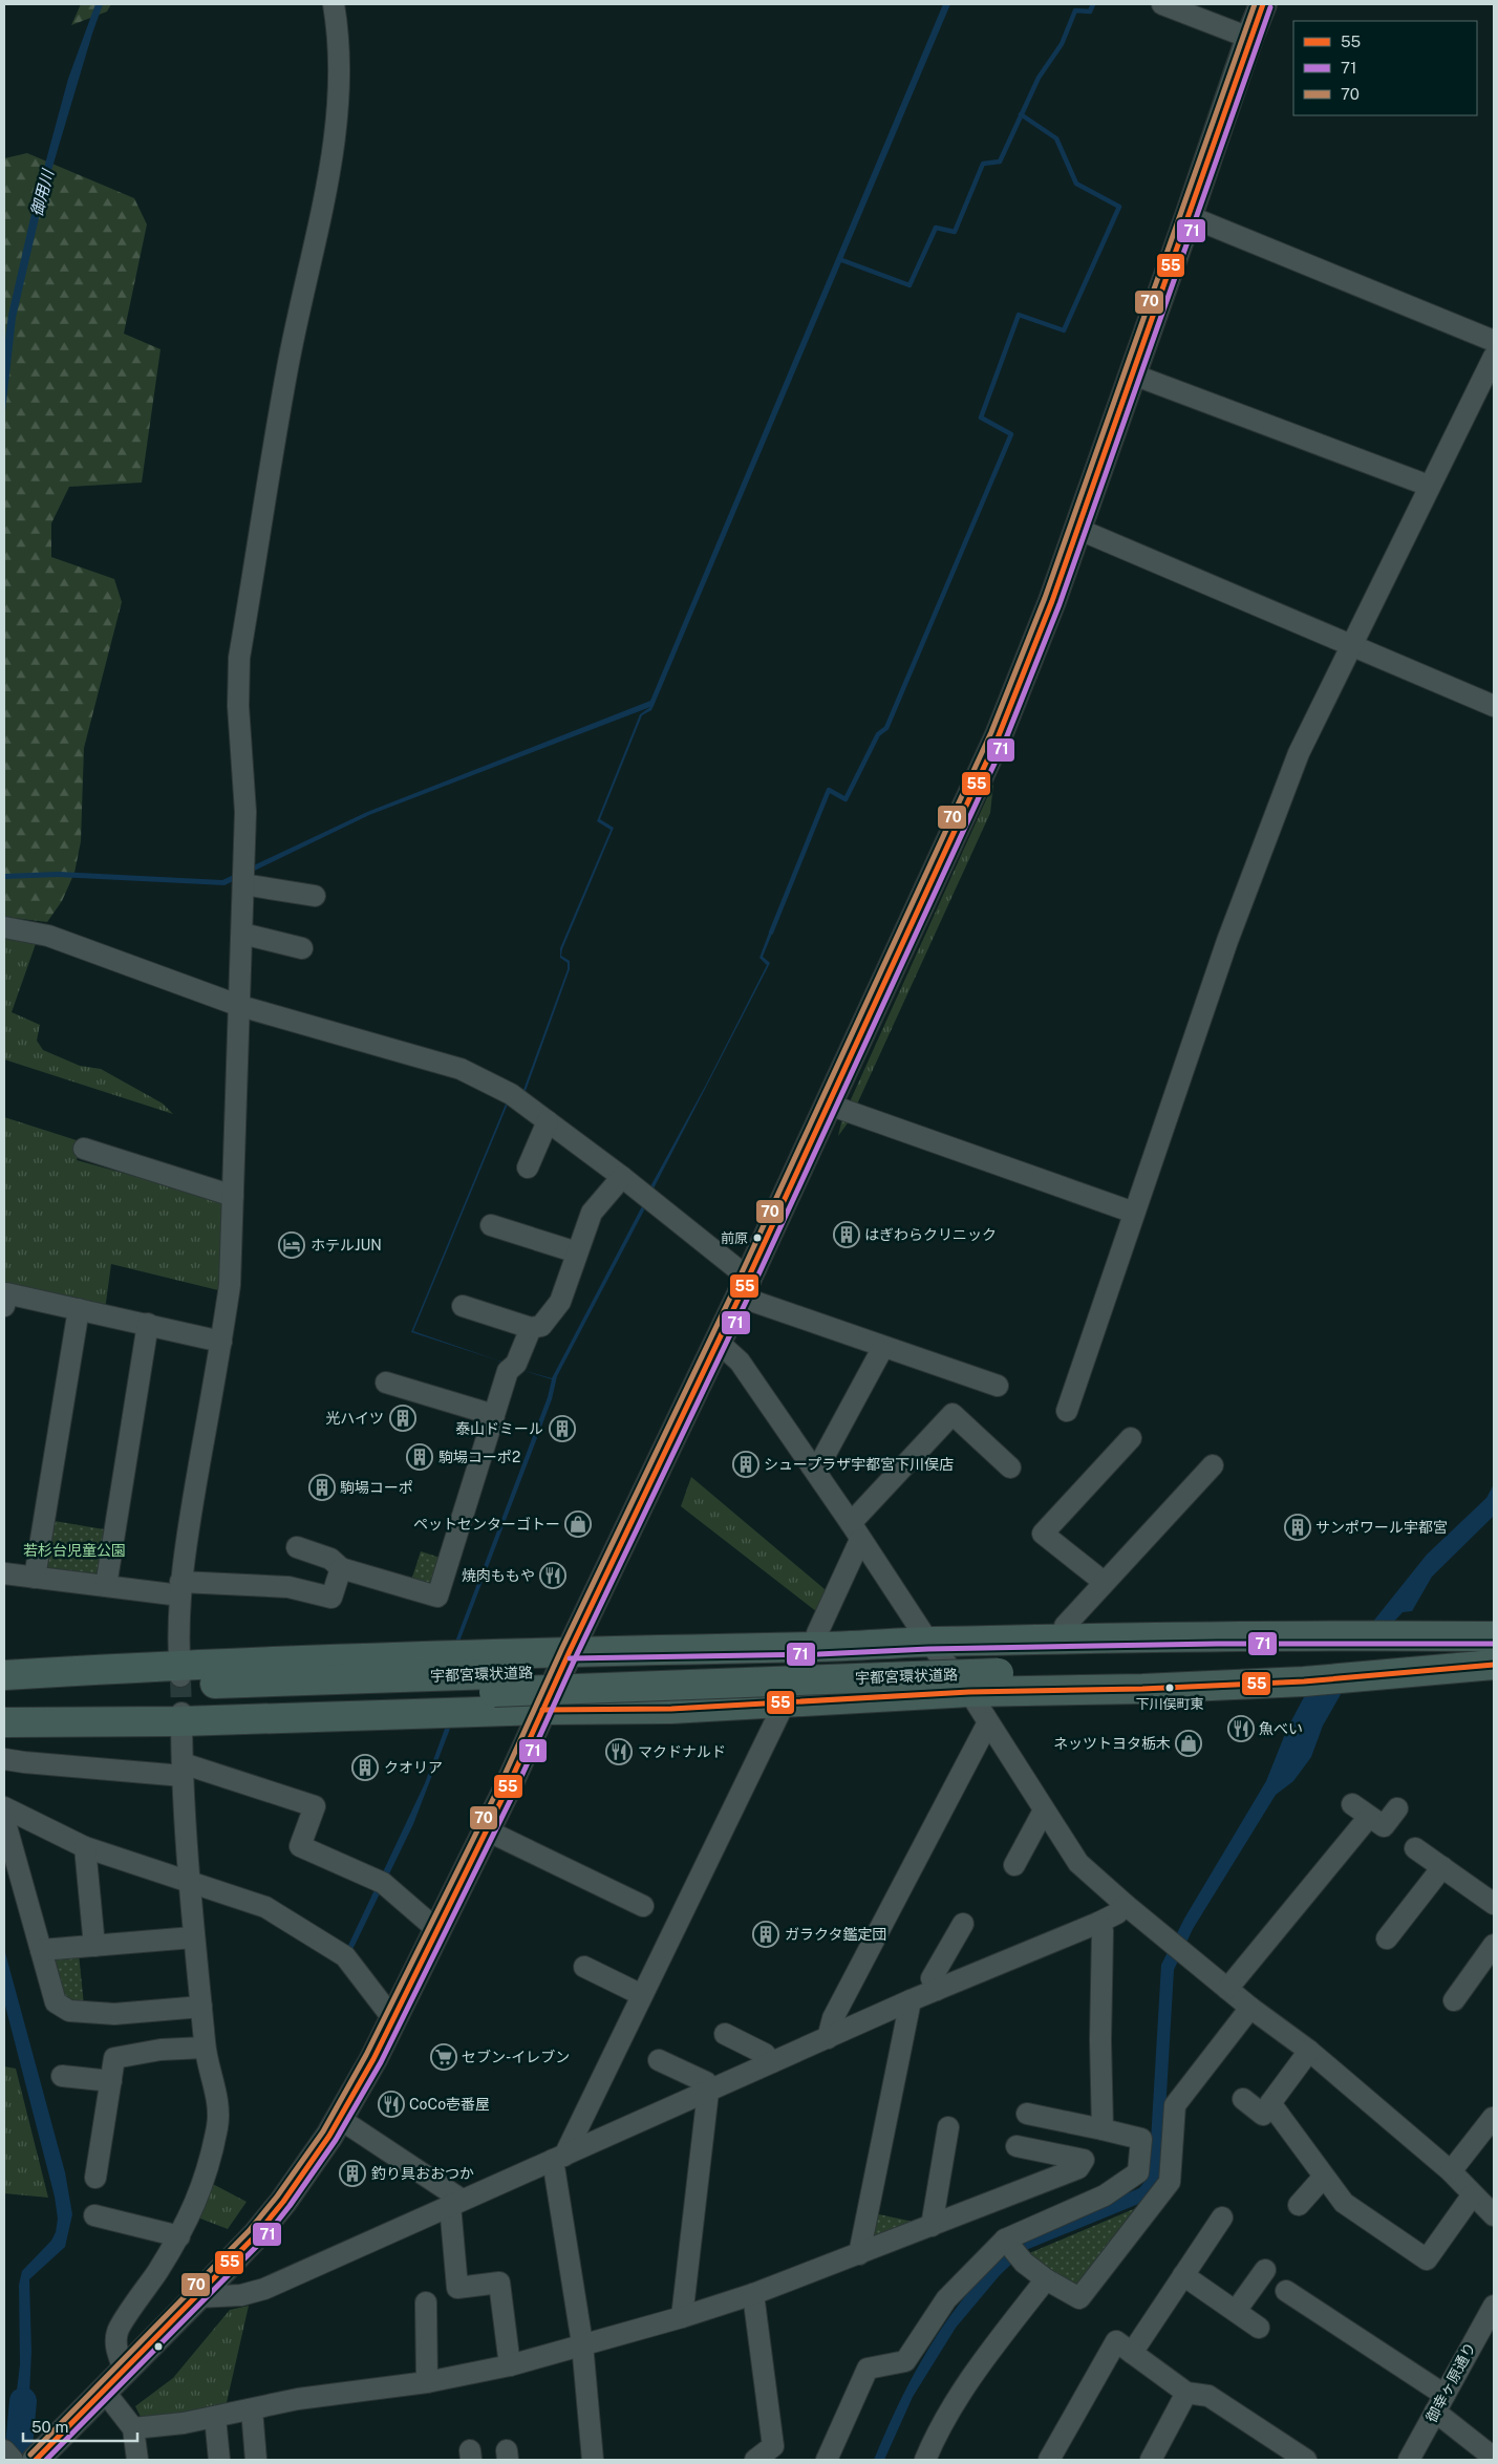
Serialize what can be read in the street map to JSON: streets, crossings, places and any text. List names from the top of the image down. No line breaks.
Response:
{"streets":{"highway":["宇都宮環状道路"],"street":["御幸ヶ原通り"]},"water":["御用川"],"parks":["若杉台児童公園"],"places":{"building":["はぎわらクリニック","光ハイツ","泰山ドミール","駒場コーポ2","シュープラザ宇都宮下川俣店","駒場コーポ","サンポワール宇都宮","クオリア","ガラクタ鑑定団","釣り具おおつか"],"other":["前原","下川俣町東"],"hotel":["ホテルJUN"],"shop":["ペットセンターゴトー","ネッツトヨタ栃木"],"restaurant":["焼肉ももや","魚べい","マクドナルド","CoCo壱番屋"],"supermarket":["セブン-イレブン"]},"lines":["transit line 55","transit line 70","transit line 71"],"legend":["55","71","70"],"scale_bar":"50 m"}
